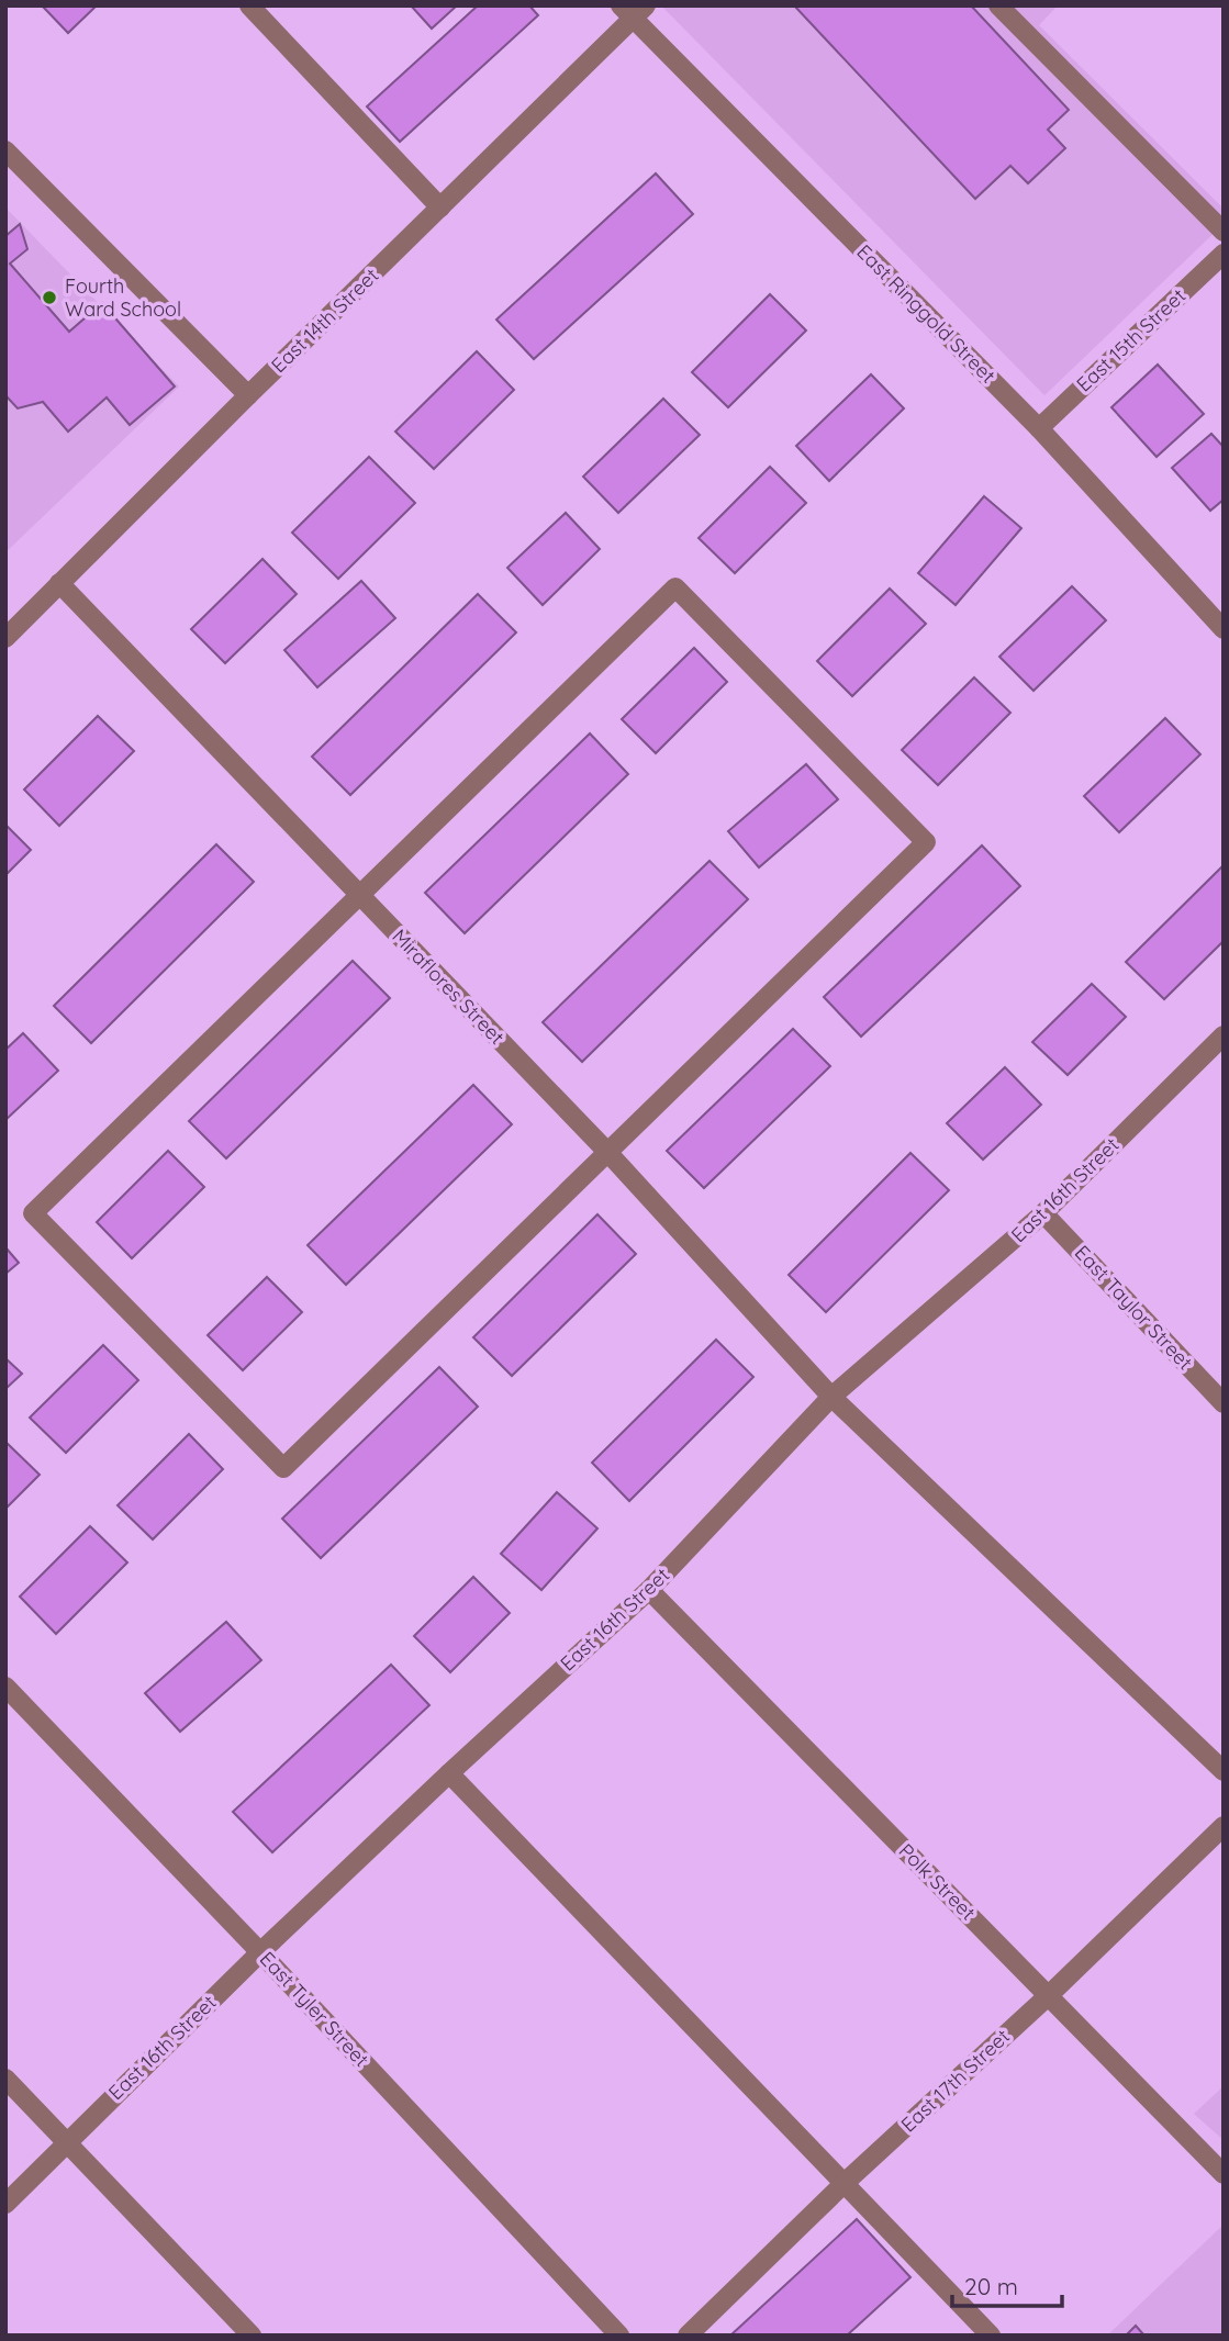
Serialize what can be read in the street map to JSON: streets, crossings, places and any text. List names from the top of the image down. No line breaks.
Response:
{"streets":{"street":["East Ringgold Street","East 14th Street","East 15th Street","Miraflores Street","East 16th Street","East Taylor Street","Polk Street","East Tyler Street","East 17th Street"]},"crossings":[["East Ringgold Street","East 14th Street"],["East Ringgold Street","East 15th Street"],["East 14th Street","Miraflores Street"],["Miraflores Street","East 16th Street"],["East 16th Street","East Taylor Street"],["East 16th Street","Polk Street"],["East 16th Street","East Tyler Street"],["Polk Street","East 17th Street"]],"places":["Fourth Ward School"],"scale_bar":"20 m"}
